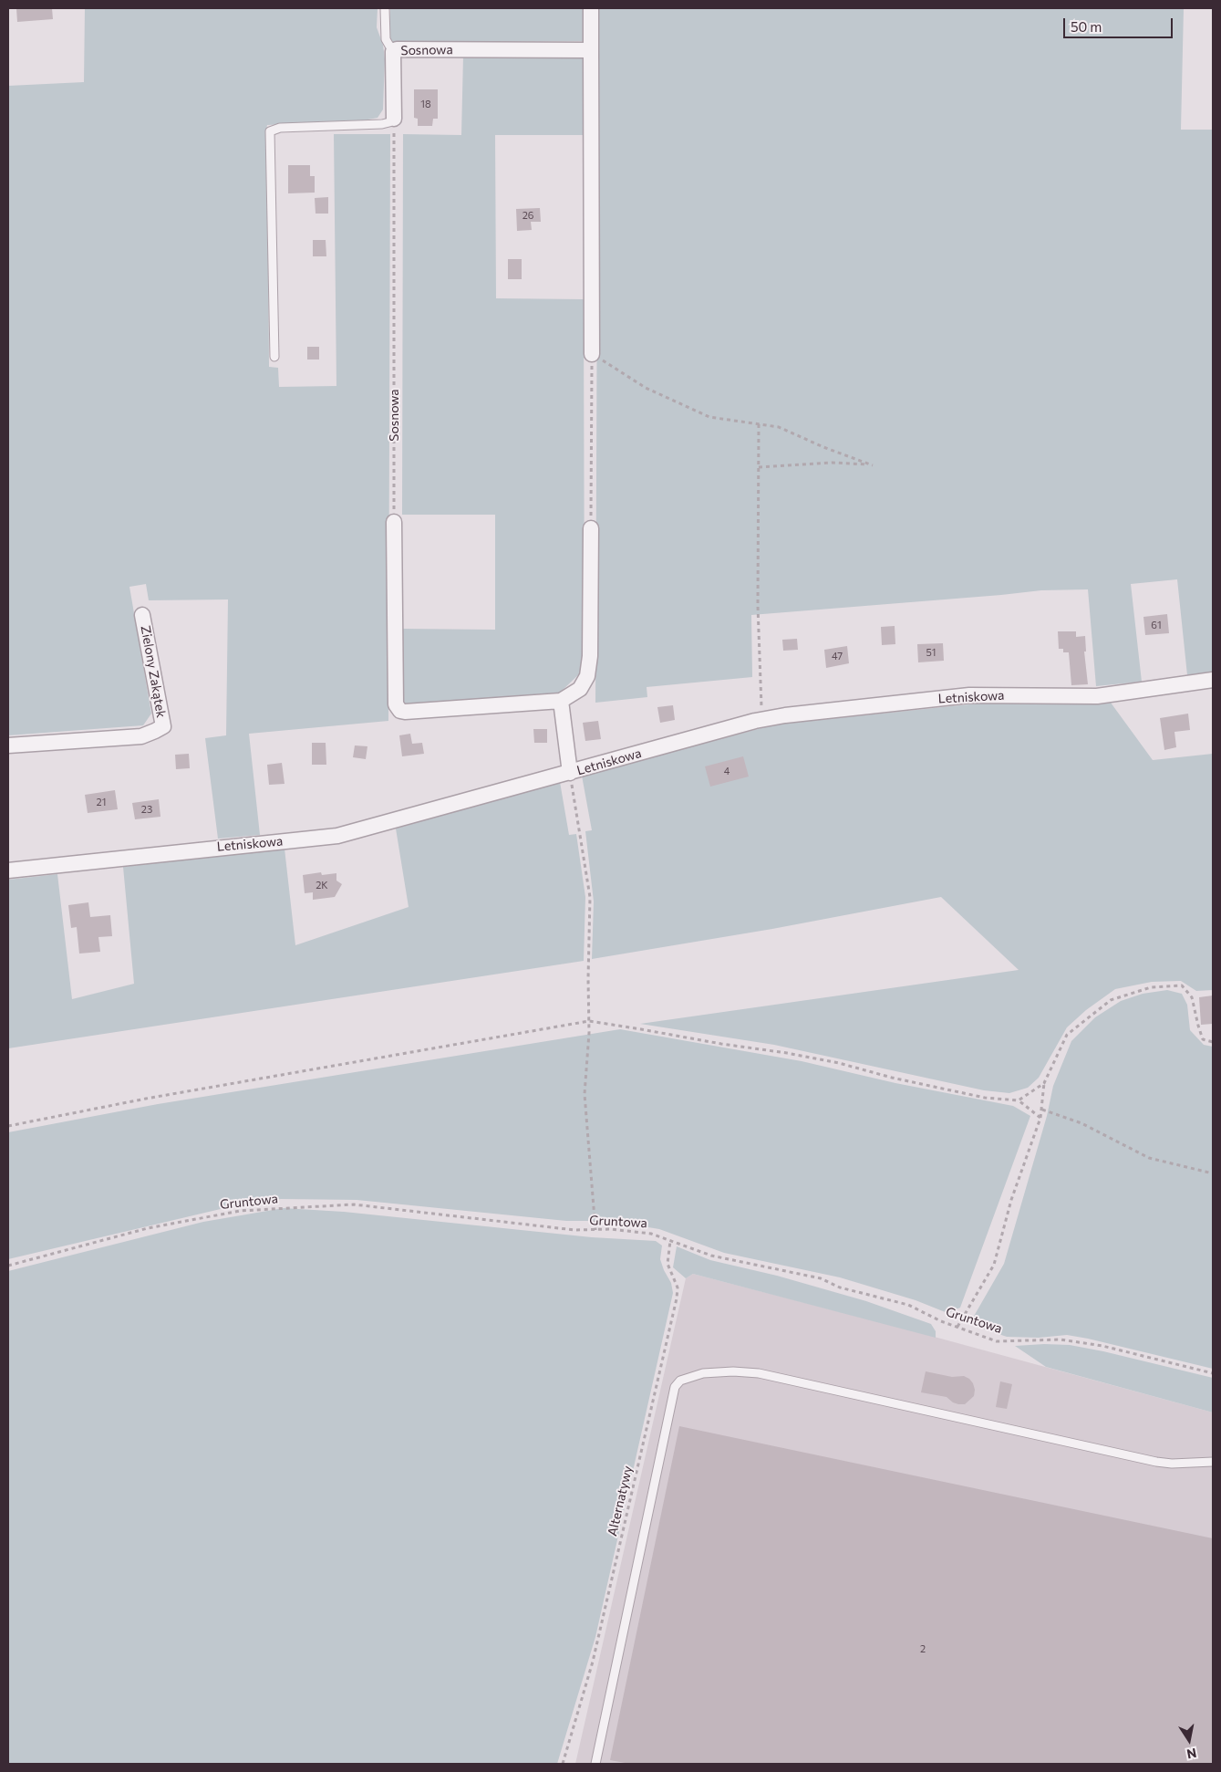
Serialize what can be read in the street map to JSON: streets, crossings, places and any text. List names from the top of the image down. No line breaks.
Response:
{"streets":{"street":["Sosnowa","Zielony Zakątek","Letniskowa"],"path":["Gruntowa","Alternatywy"]},"crossings":[["Gruntowa","Alternatywy"]],"house_numbers":["18","26","61","51","47","4","21","23","2K","2"],"scale_bar":"50 m","north":"bottom"}
